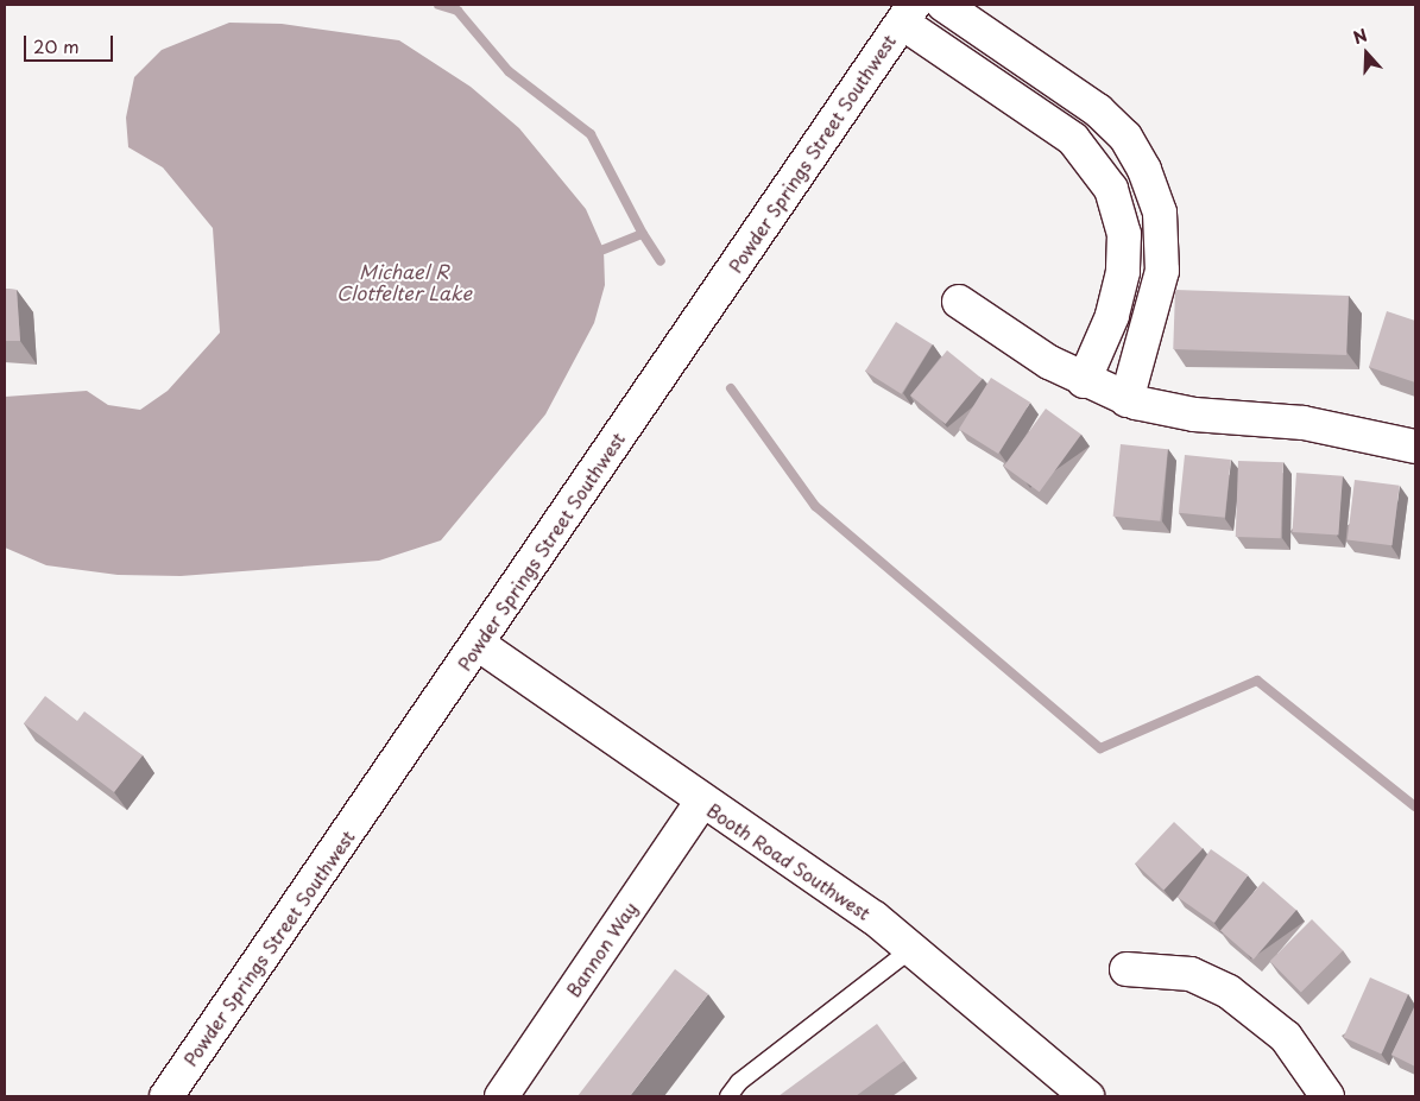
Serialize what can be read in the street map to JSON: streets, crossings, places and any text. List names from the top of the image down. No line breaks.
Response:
{"streets":{"street":["Powder Springs Street Southwest","Booth Road Southwest","Bannon Way"]},"crossings":[["Powder Springs Street Southwest","Booth Road Southwest"],["Booth Road Southwest","Bannon Way"]],"water":["Michael R Clotfelter Lake"],"scale_bar":"20 m","north":"top"}
